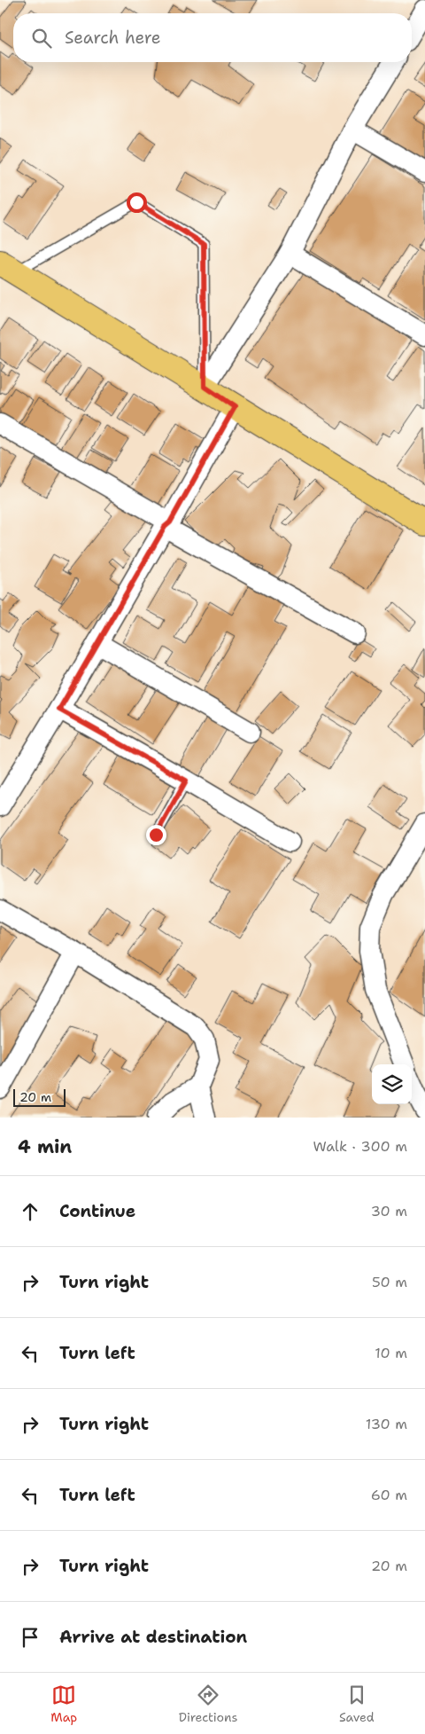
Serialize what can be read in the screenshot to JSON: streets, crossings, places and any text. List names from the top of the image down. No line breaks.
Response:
{"scale_bar":"20 m","page":{"search":"Search here","scale":"20 m","heading":["4 min","Walk · 300 m"],"list":[["Continue","30 m"],["Turn right","50 m"],["Turn left","10 m"],["Turn right","130 m"],["Turn left","60 m"],["Turn right","20 m"],"Arrive at destination"],"nav":["Map","Directions","Saved"]}}
